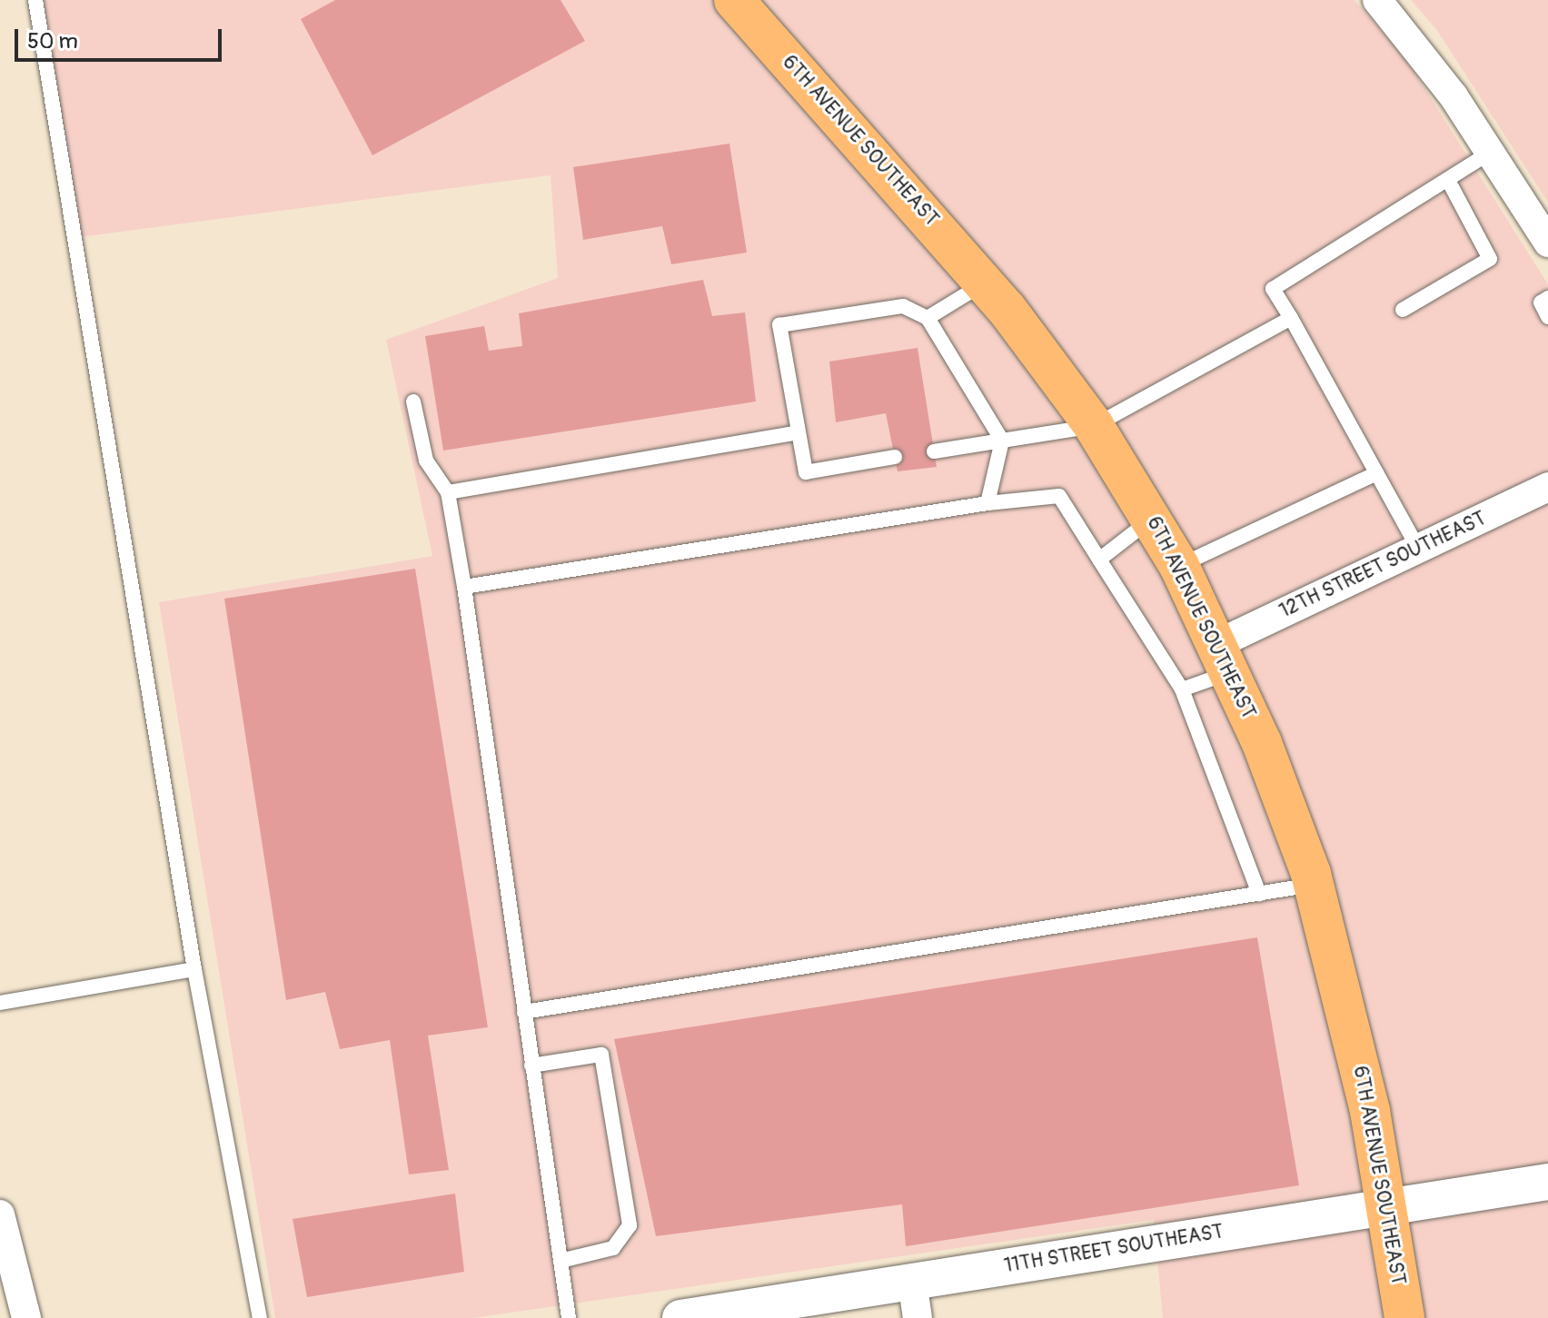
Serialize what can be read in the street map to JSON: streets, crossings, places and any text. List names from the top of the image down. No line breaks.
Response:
{"streets":{"main road":["6TH AVENUE SOUTHEAST"],"street":["12TH STREET SOUTHEAST","11TH STREET SOUTHEAST"]},"crossings":[["6TH AVENUE SOUTHEAST","12TH STREET SOUTHEAST"],["6TH AVENUE SOUTHEAST","11TH STREET SOUTHEAST"]],"scale_bar":"50 m"}
